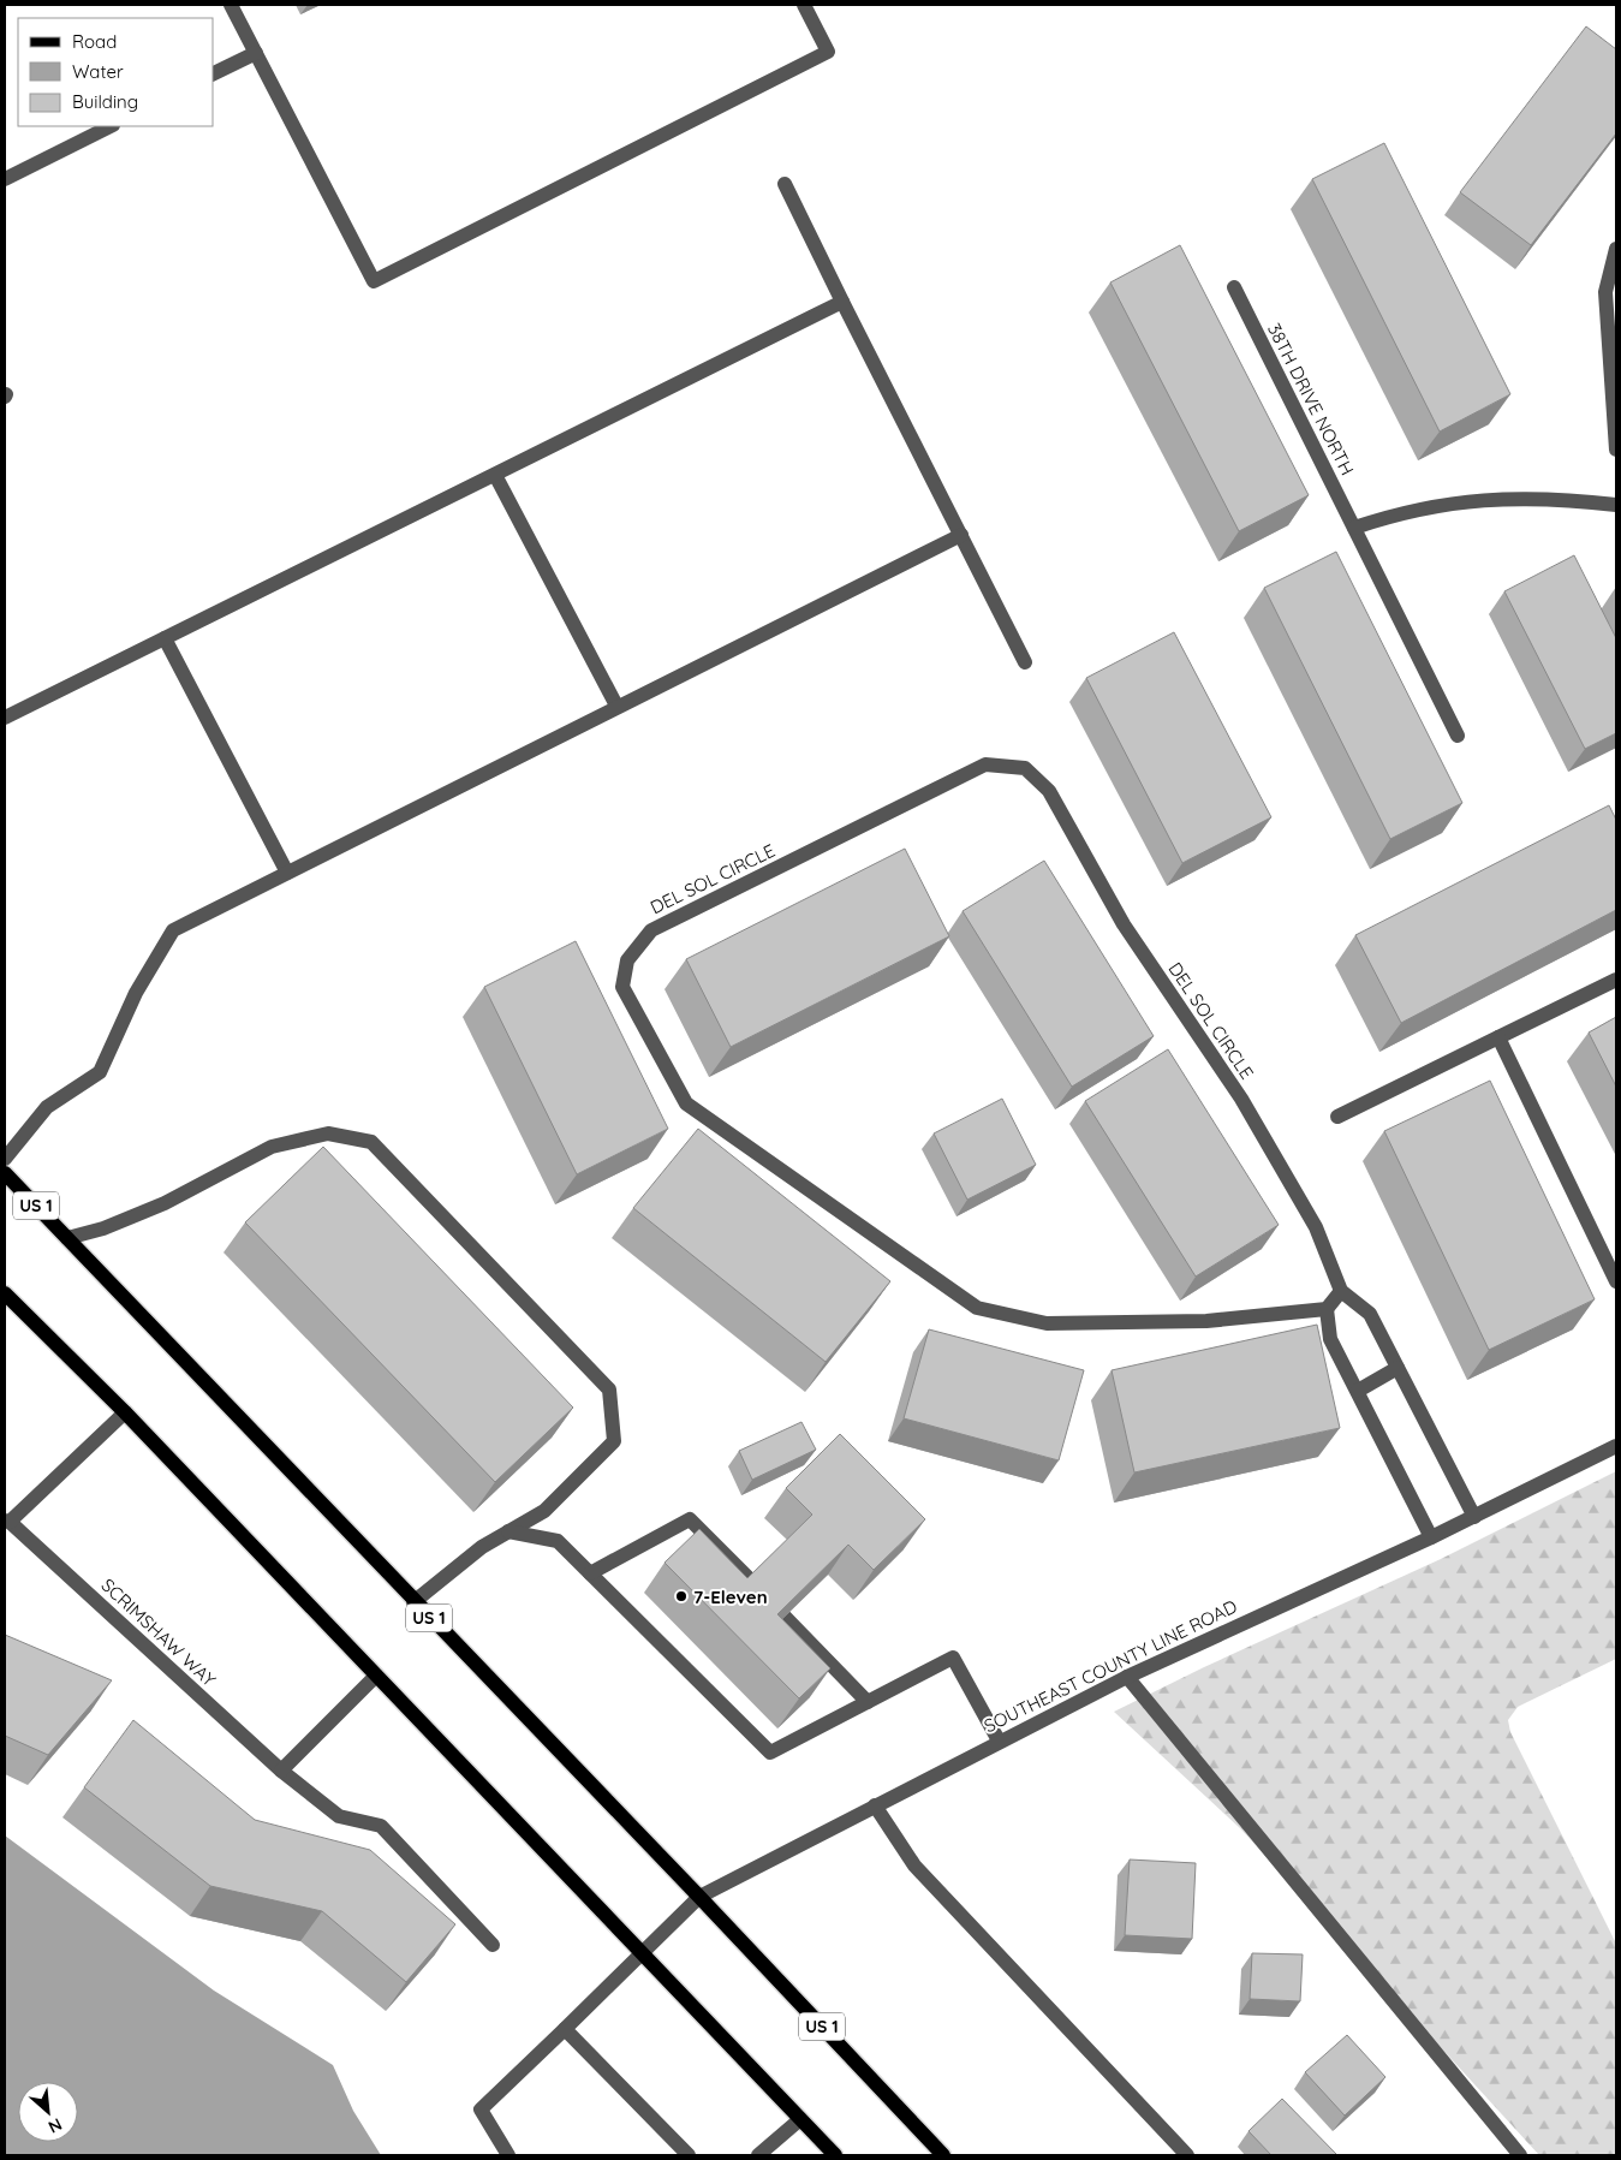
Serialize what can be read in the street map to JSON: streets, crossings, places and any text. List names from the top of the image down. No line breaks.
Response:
{"streets":{"main road":["US 1"],"street":["38TH DRIVE NORTH","DEL SOL CIRCLE","SCRIMSHAW WAY","SOUTHEAST COUNTY LINE ROAD"]},"crossings":[["US 1","SOUTHEAST COUNTY LINE ROAD"]],"places":["7-Eleven"],"legend":["Road","Water","Building"],"north":"bottom right"}
